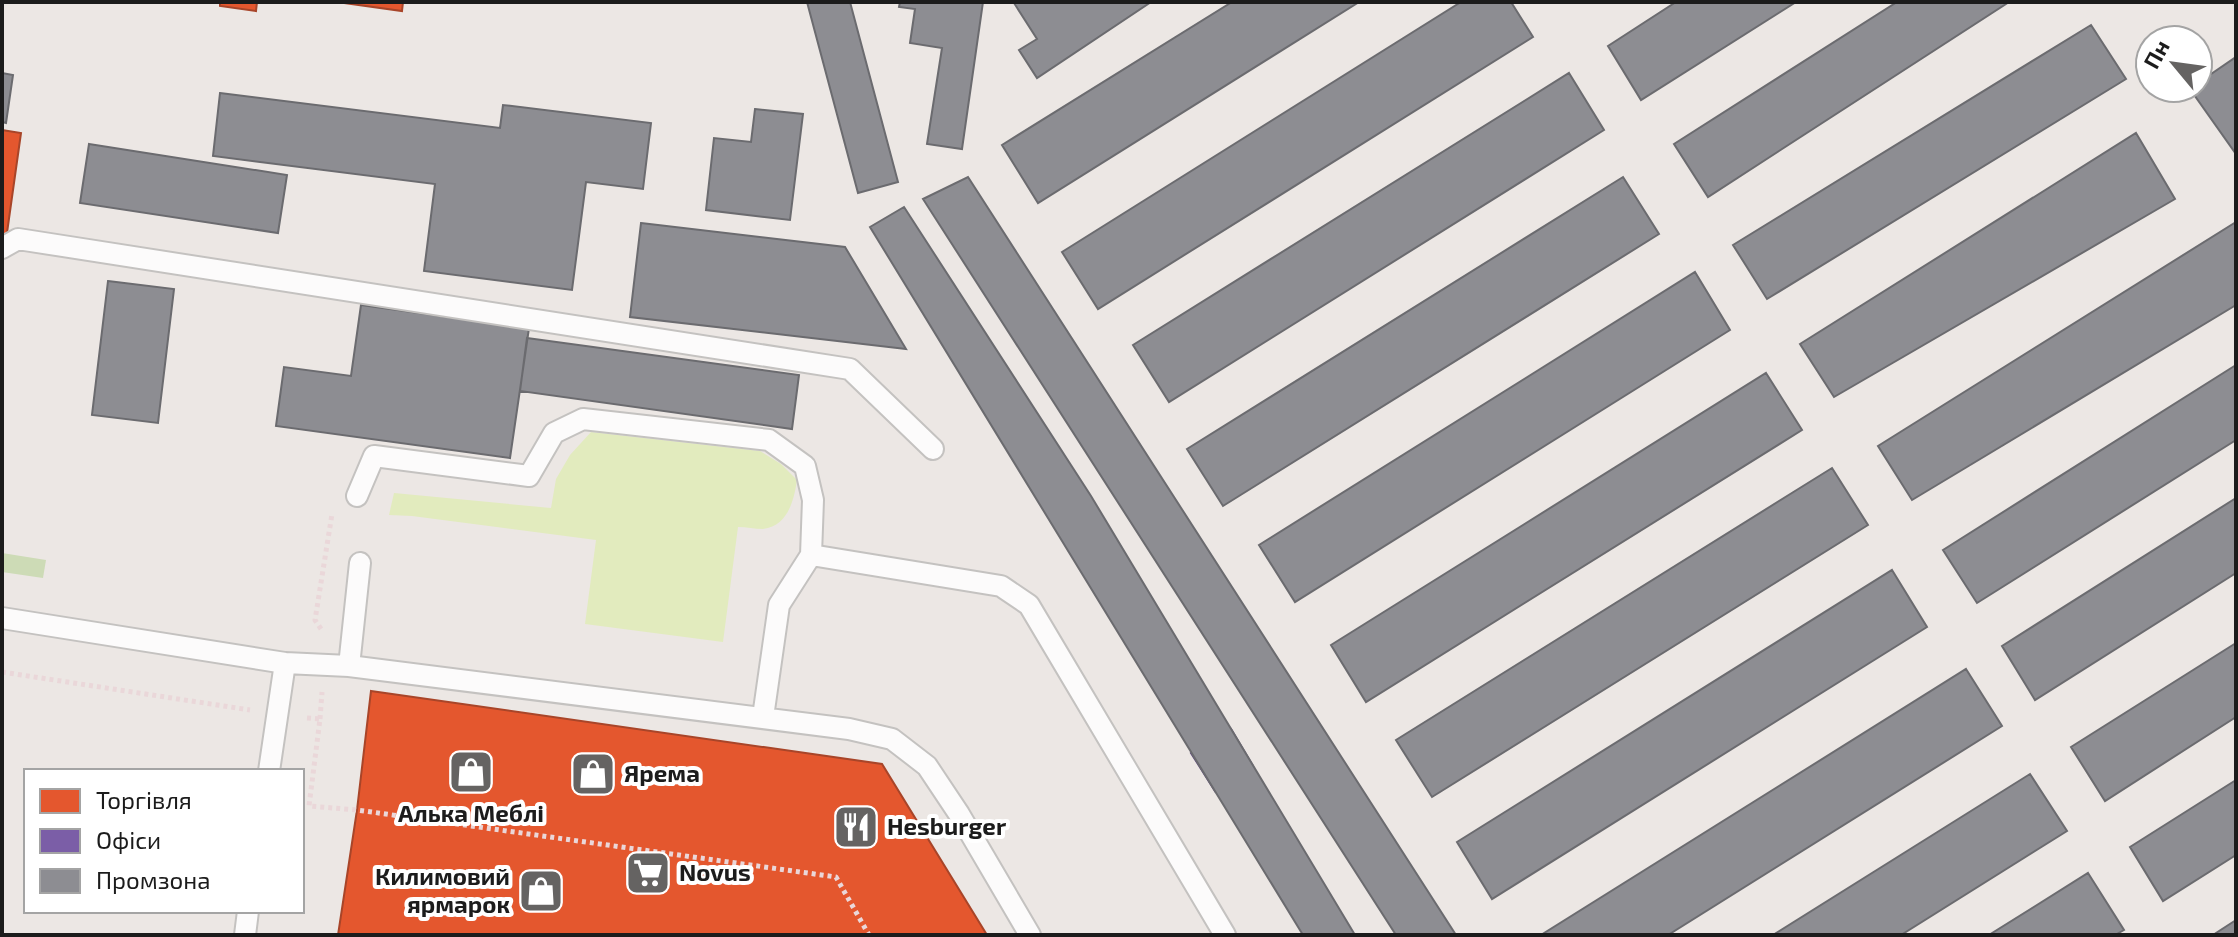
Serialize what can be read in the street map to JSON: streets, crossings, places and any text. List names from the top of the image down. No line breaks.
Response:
{"places":{"shop":["Алька Меблі","Ярема","Килимовий ярмарок"],"restaurant":["Hesburger"],"supermarket":["Novus"]},"legend":["Торгівля","Офіси","Промзона"],"north":"top left"}
